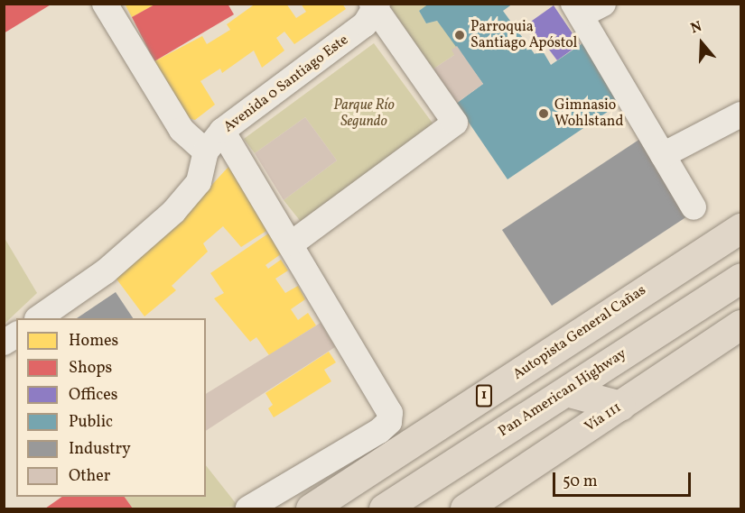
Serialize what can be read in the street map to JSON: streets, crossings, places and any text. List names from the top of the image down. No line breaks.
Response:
{"streets":{"main road":["Autopista General Cañas","Pan American Highway","1","Vía 111"],"street":["Avenida 0 Santiago Este"]},"parks":["Parque Río Segundo"],"places":["Parroquia Santiago Apóstol","Gimnasio Wohlstand"],"legend":["Homes","Shops","Offices","Public","Industry","Other"],"scale_bar":"50 m","north":"top"}
